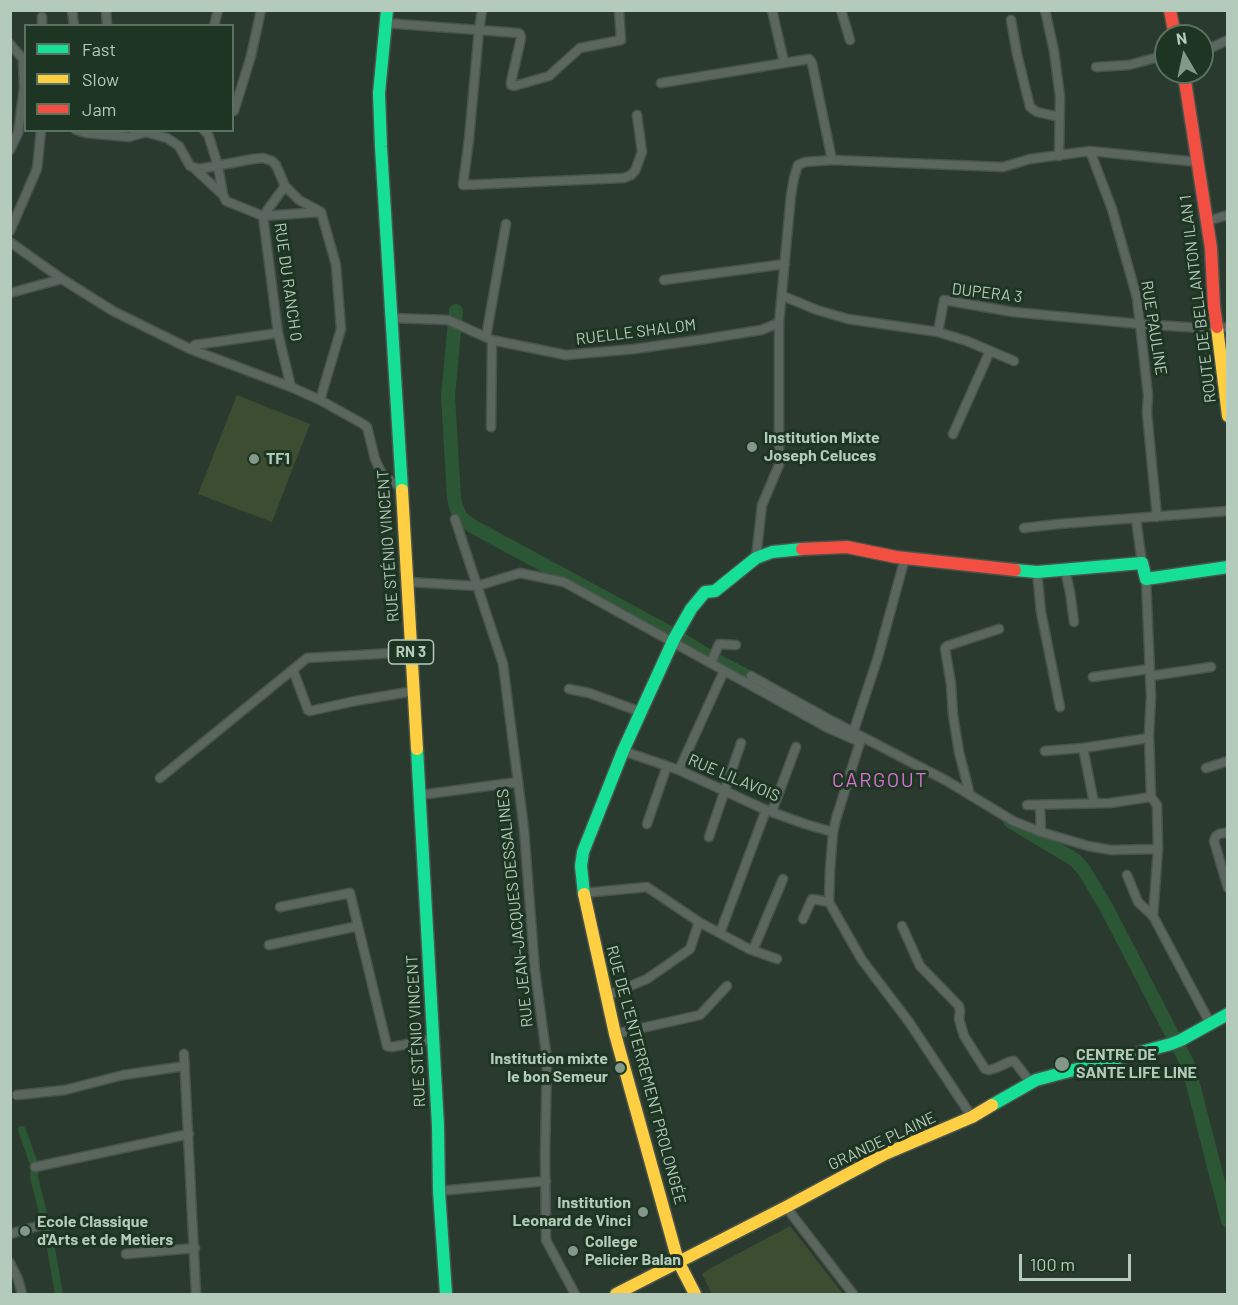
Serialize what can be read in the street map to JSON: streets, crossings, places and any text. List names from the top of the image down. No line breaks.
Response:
{"streets":{"street":["RUE DU RANCH 0","DUPERA 3","ROUTE DE BELLANTON ILAN 1","RUE PAULINE","RUELLE SHALOM","RUE STÉNIO VINCENT","RN 3","RUE LILAVOIS","RUE JEAN-JACQUES DESSALINES","RUE DE L'ENTERREMENT PROLONGÉE","GRANDE PLAINE"]},"crossings":[["DUPERA 3","ROUTE DE BELLANTON ILAN 1"],["DUPERA 3","RUE PAULINE"],["RUELLE SHALOM","RUE STÉNIO VINCENT"],["RUE LILAVOIS","RUE DE L'ENTERREMENT PROLONGÉE"],["RUE DE L'ENTERREMENT PROLONGÉE","GRANDE PLAINE"]],"districts":["CARGOUT"],"places":["Institution Mixte Joseph Celuces","TF1","CENTRE DE SANTE LIFE LINE","Institution mixte le bon Semeur","Institution Leonard de Vinci","Ecole Classique d'Arts et de Metiers","College Pelicier Balan"],"legend":["Fast","Slow","Jam"],"scale_bar":"100 m","north":"top"}
